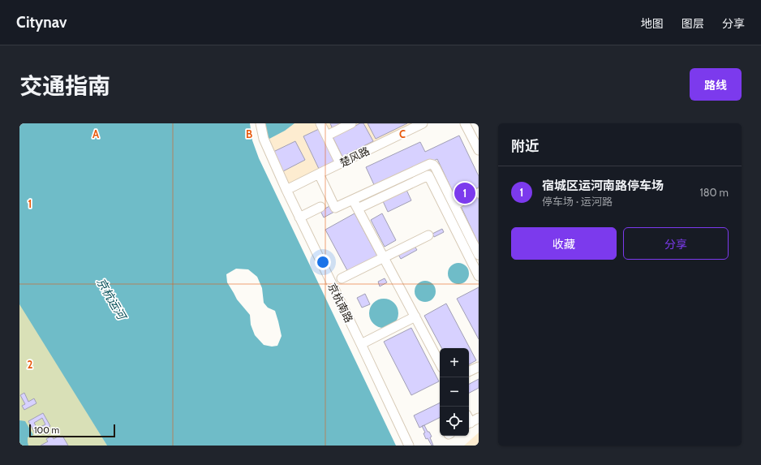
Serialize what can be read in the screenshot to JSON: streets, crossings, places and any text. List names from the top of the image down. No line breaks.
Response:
{"streets":{"street":["楚风路","京杭南路"]},"crossings":[["楚风路","京杭南路"]],"water":["京杭运河"],"scale_bar":"100 m","page":{"header":"Citynav","nav":["地图","图层","分享"],"title":"交通指南","buttons":["路线",["收藏","分享"]],"heading":"附近","list":[{"mark":"1","name":"宿城区运河南路停车场","note":"停车场 · 运河路","value":"180 m"}],"pins":"1","map_buttons":["+","−"],"scale":"100 m"},"grid":{"columns":["A","B","C"],"rows":["1","2"]}}
